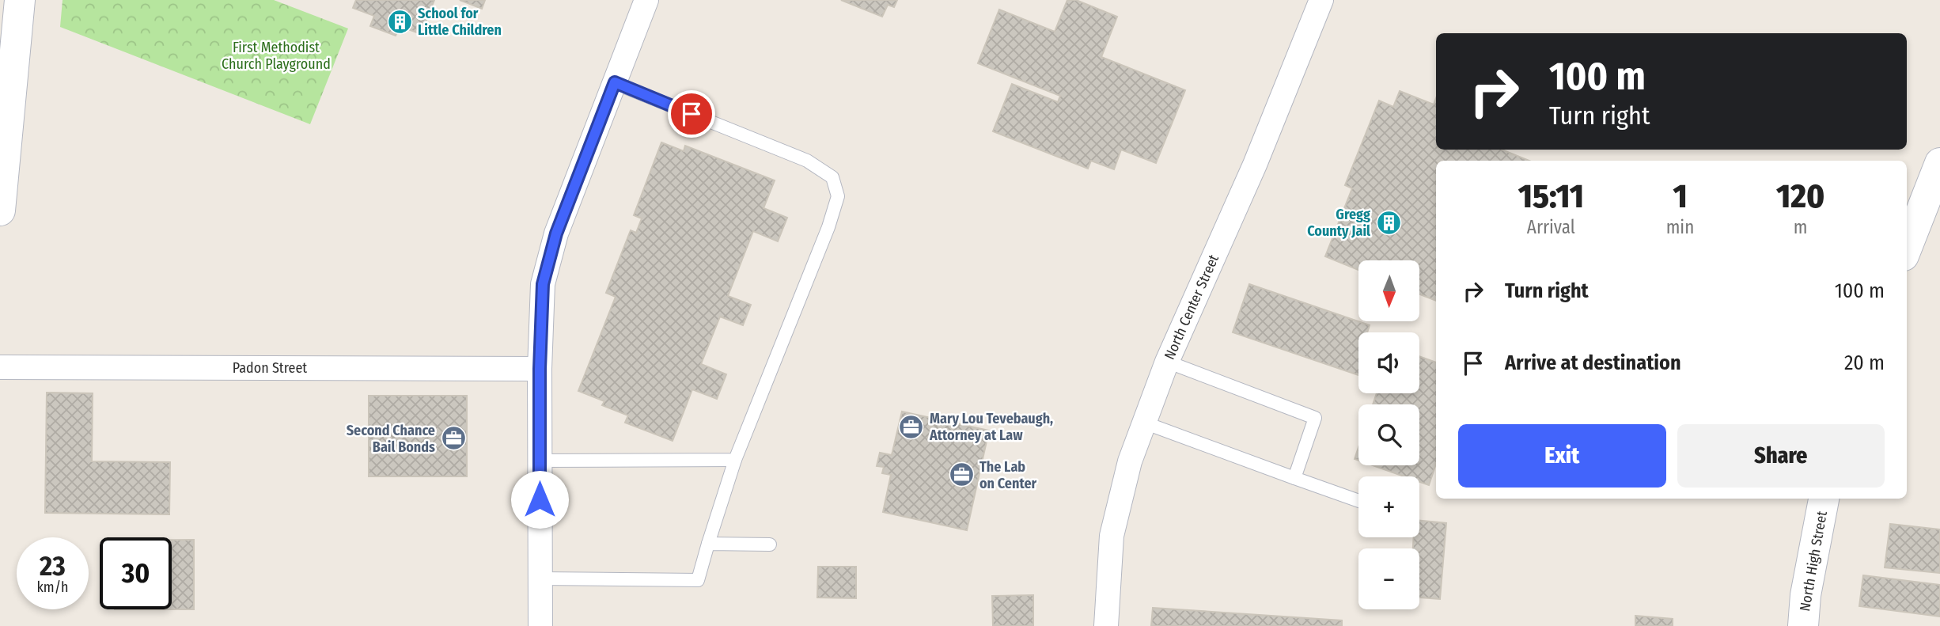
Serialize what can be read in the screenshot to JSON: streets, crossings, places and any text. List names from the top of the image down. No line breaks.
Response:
{"streets":{"main road":["North High Street"],"street":["North Center Street","Padon Street"]},"parks":["First Methodist Church Playground"],"places":{"building":["School for Little Children","Gregg County Jail"],"office":["Mary Lou Tevebaugh, Attorney at Law","Second Chance Bail Bonds","The Lab on Center"]},"north":"bottom","page":{"turn":["100 m","Turn right"],"eta":["15:11","Arrival","1","min","120","m"],"list":[{"name":"Turn right","value":"100 m"},{"name":"Arrive at destination","value":"20 m"}],"map_buttons":["+","−"],"buttons":["Exit","Share"],"speed":"23 km/h","limit":"30"}}
